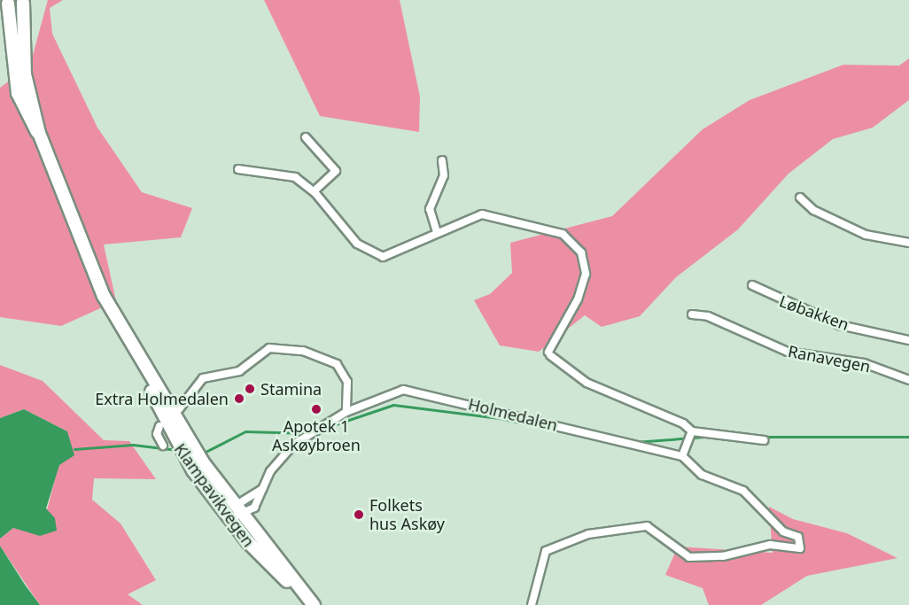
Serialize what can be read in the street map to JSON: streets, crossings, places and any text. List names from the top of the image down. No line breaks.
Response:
{"streets":{"main road":["Klampavikvegen"],"street":["Løbakken","Ranavegen","Holmedalen"]},"crossings":[["Holmedalen","Klampavikvegen"]],"places":["Stamina","Extra Holmedalen","Apotek 1 Askøybroen","Folkets hus Askøy"]}
